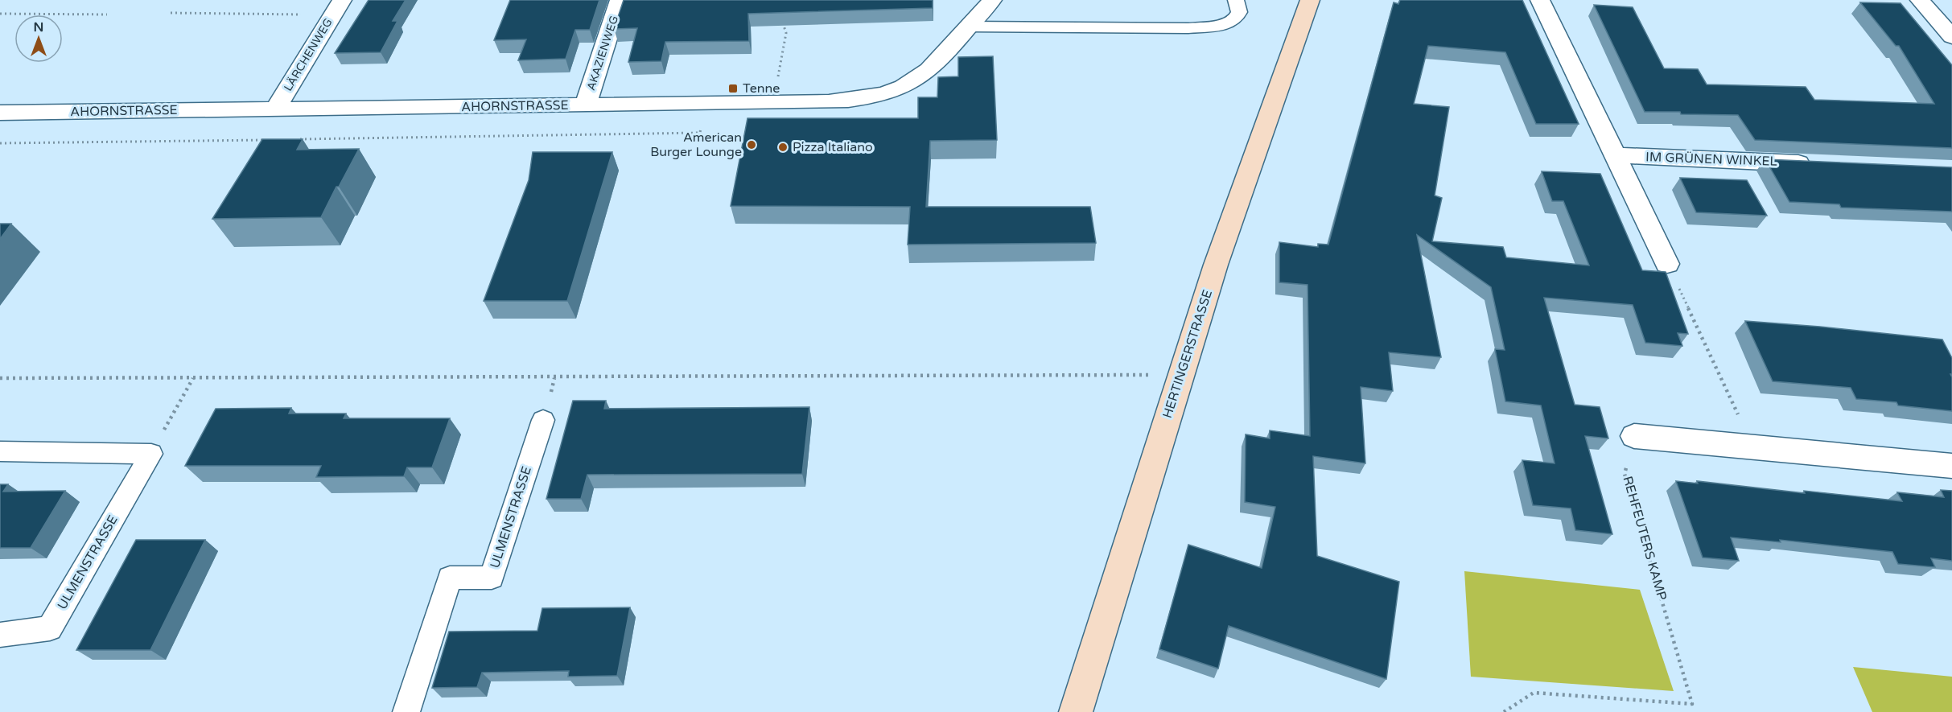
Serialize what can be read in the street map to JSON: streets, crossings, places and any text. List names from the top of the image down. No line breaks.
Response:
{"streets":{"street":["AKAZIENWEG","LÄRCHENWEG","AHORNSTRASSE","IM GRÜNEN WINKEL","HERTINGERSTRASSE"],"lane":["ULMENSTRASSE"],"path":["REHFEUTERS KAMP"]},"crossings":[["AKAZIENWEG","AHORNSTRASSE"],["LÄRCHENWEG","AHORNSTRASSE"]],"places":{"transit":["Tenne"],"other":["American Burger Lounge","Pizza Italiano"]},"north":"top"}
